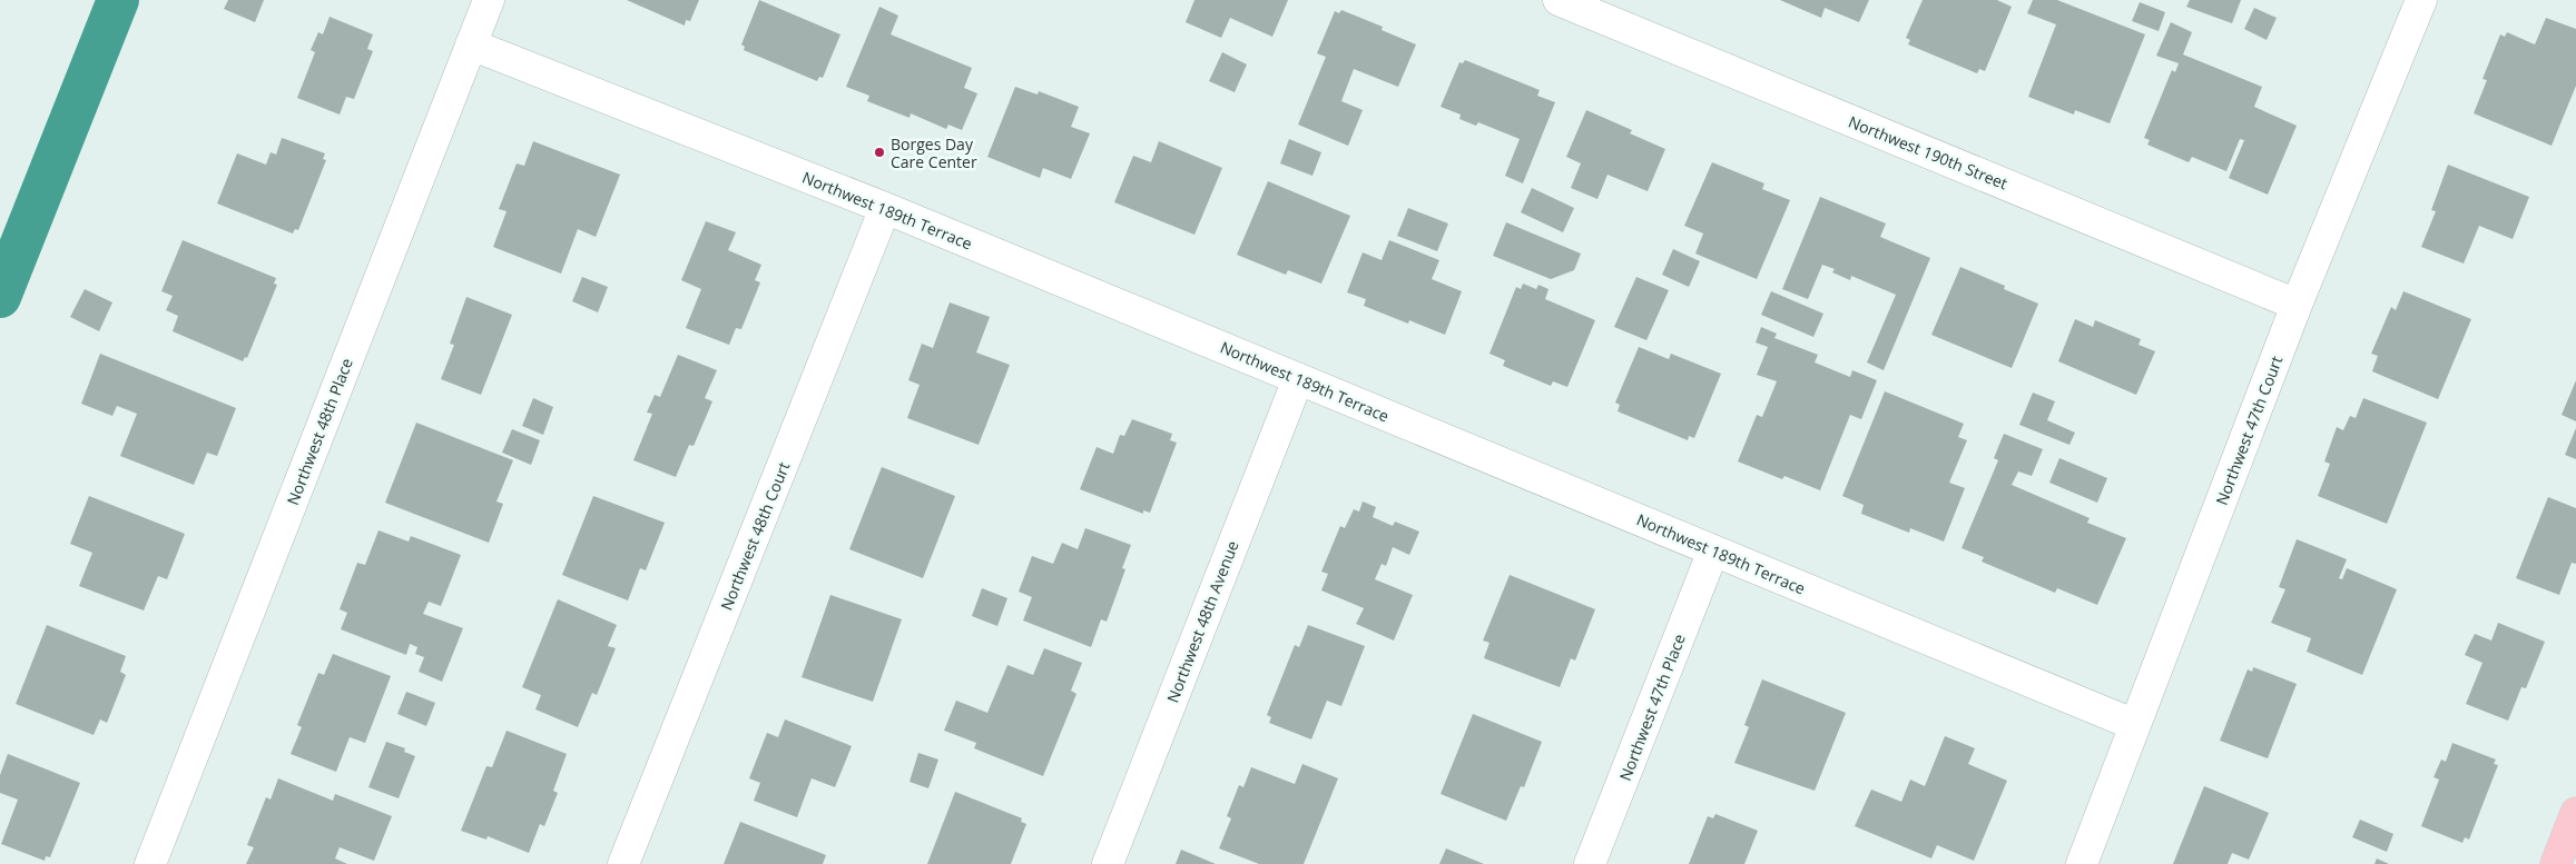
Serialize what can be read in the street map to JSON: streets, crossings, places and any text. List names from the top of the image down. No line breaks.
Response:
{"streets":{"street":["Northwest 190th Street","Northwest 189th Terrace","Northwest 47th Court","Northwest 48th Place","Northwest 48th Court","Northwest 48th Avenue","Northwest 47th Place"]},"crossings":[["Northwest 190th Street","Northwest 47th Court"],["Northwest 189th Terrace","Northwest 47th Court"],["Northwest 189th Terrace","Northwest 48th Place"],["Northwest 189th Terrace","Northwest 48th Court"],["Northwest 189th Terrace","Northwest 48th Avenue"],["Northwest 189th Terrace","Northwest 47th Place"]],"places":["Borges Day Care Center"]}
